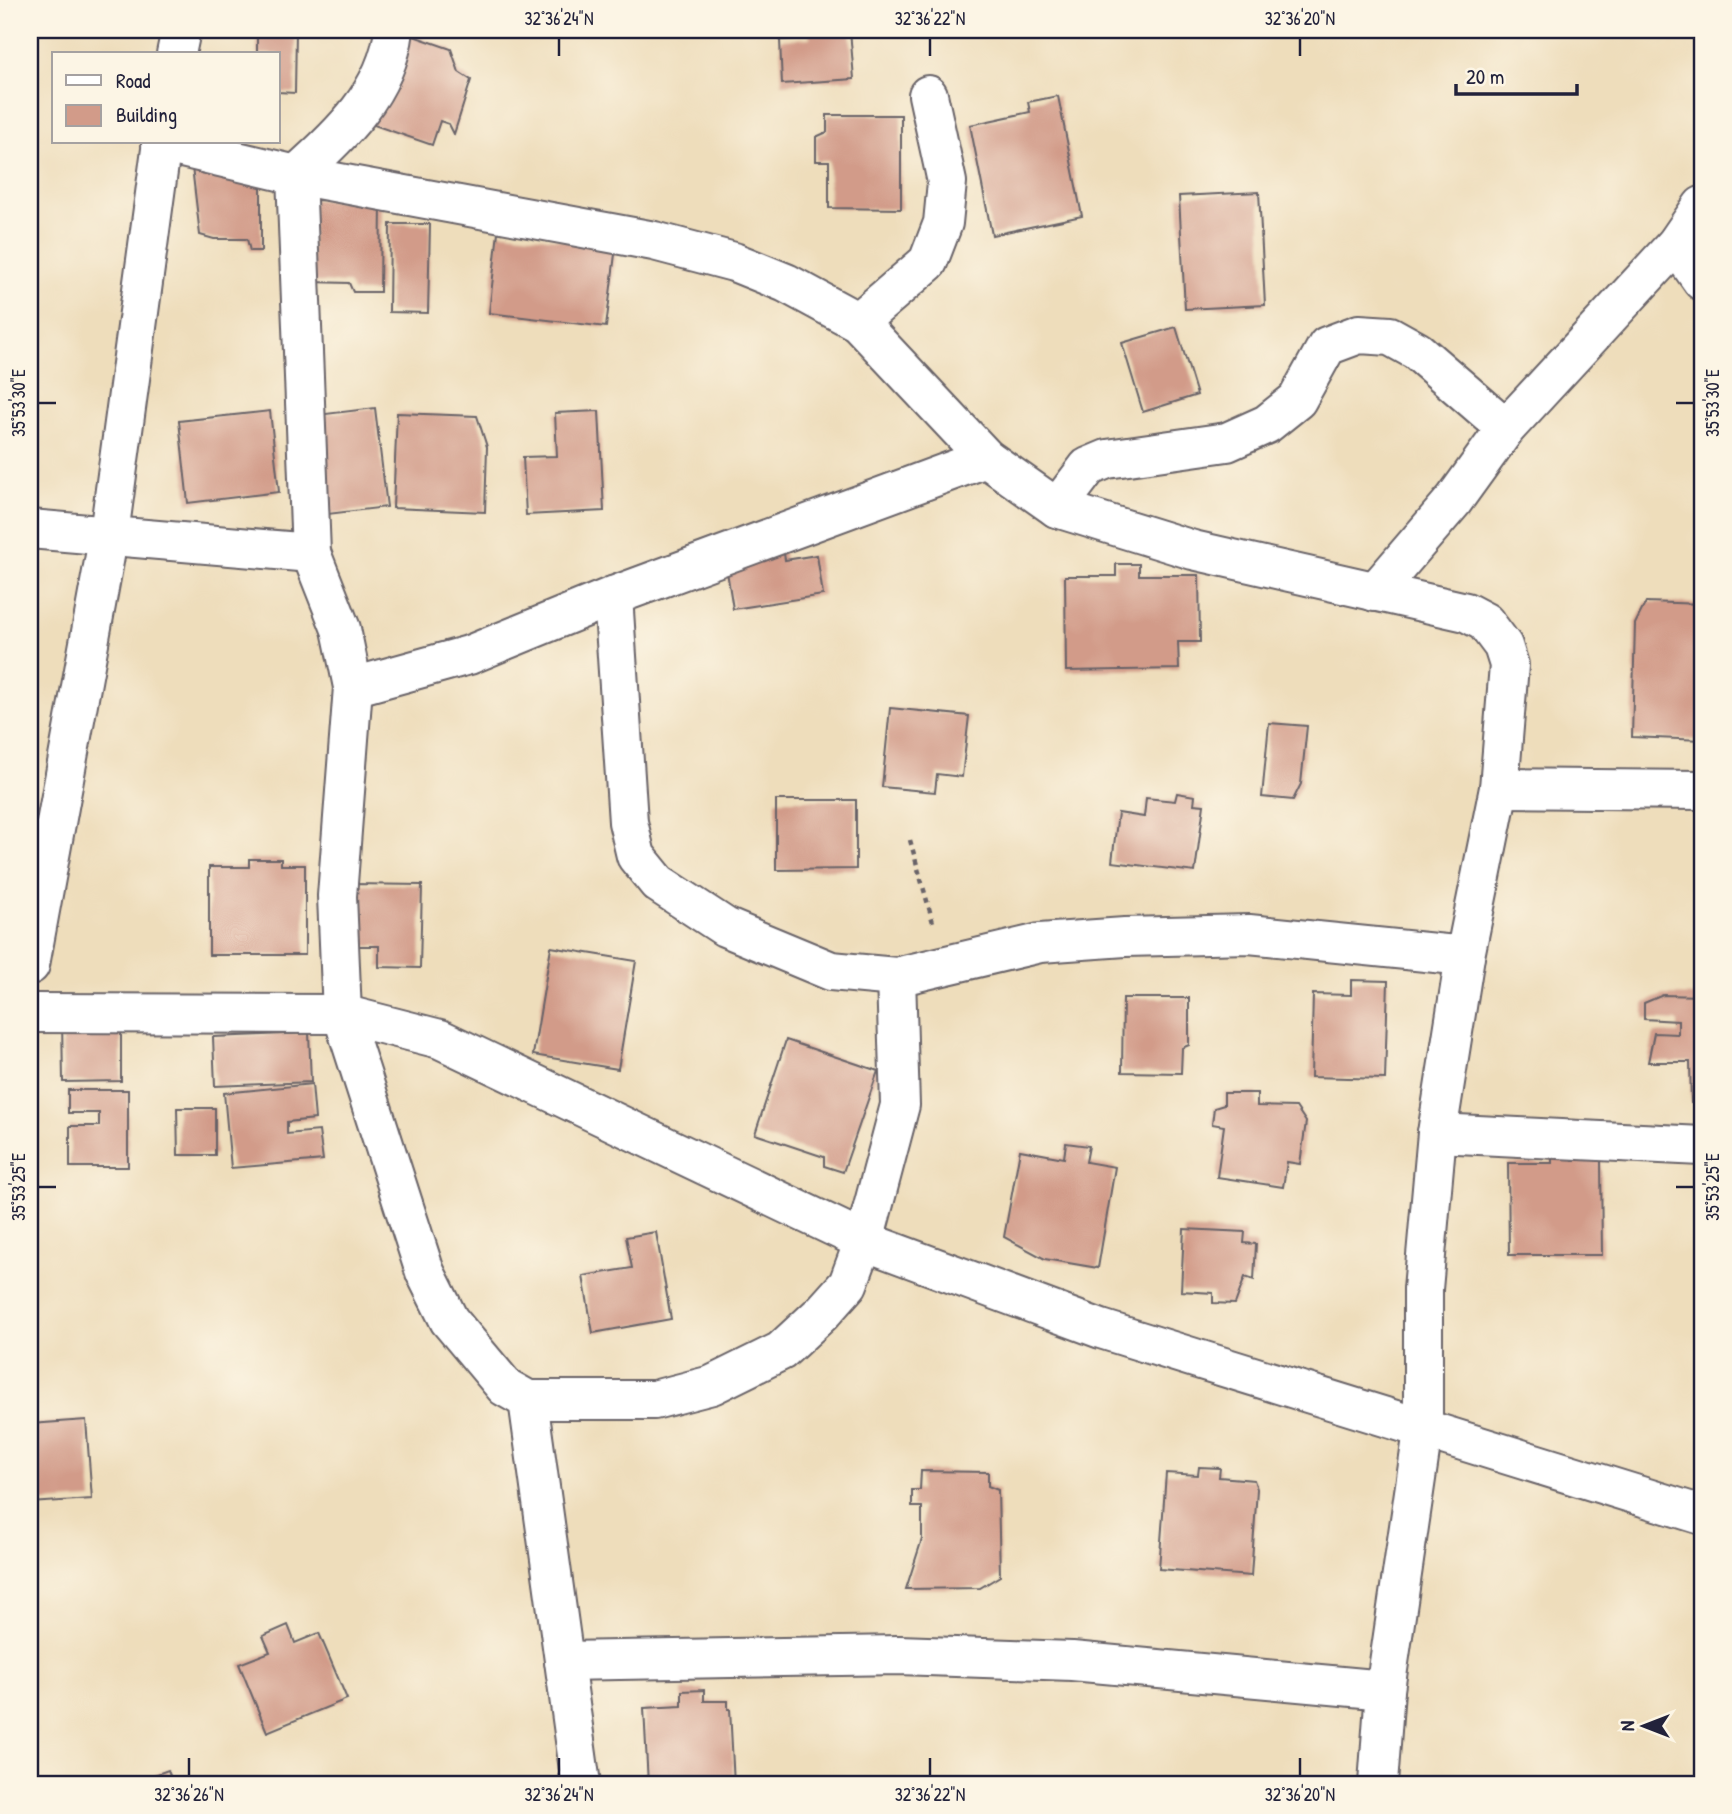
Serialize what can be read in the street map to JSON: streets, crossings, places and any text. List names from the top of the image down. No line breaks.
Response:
{"legend":["Road","Building"],"scale_bar":"20 m","north":"left","coordinates":["32°36'24\"N","32°36'22\"N","32°36'20\"N","35°53'30\"E","35°53'25\"E","32°36'26\"N"]}
